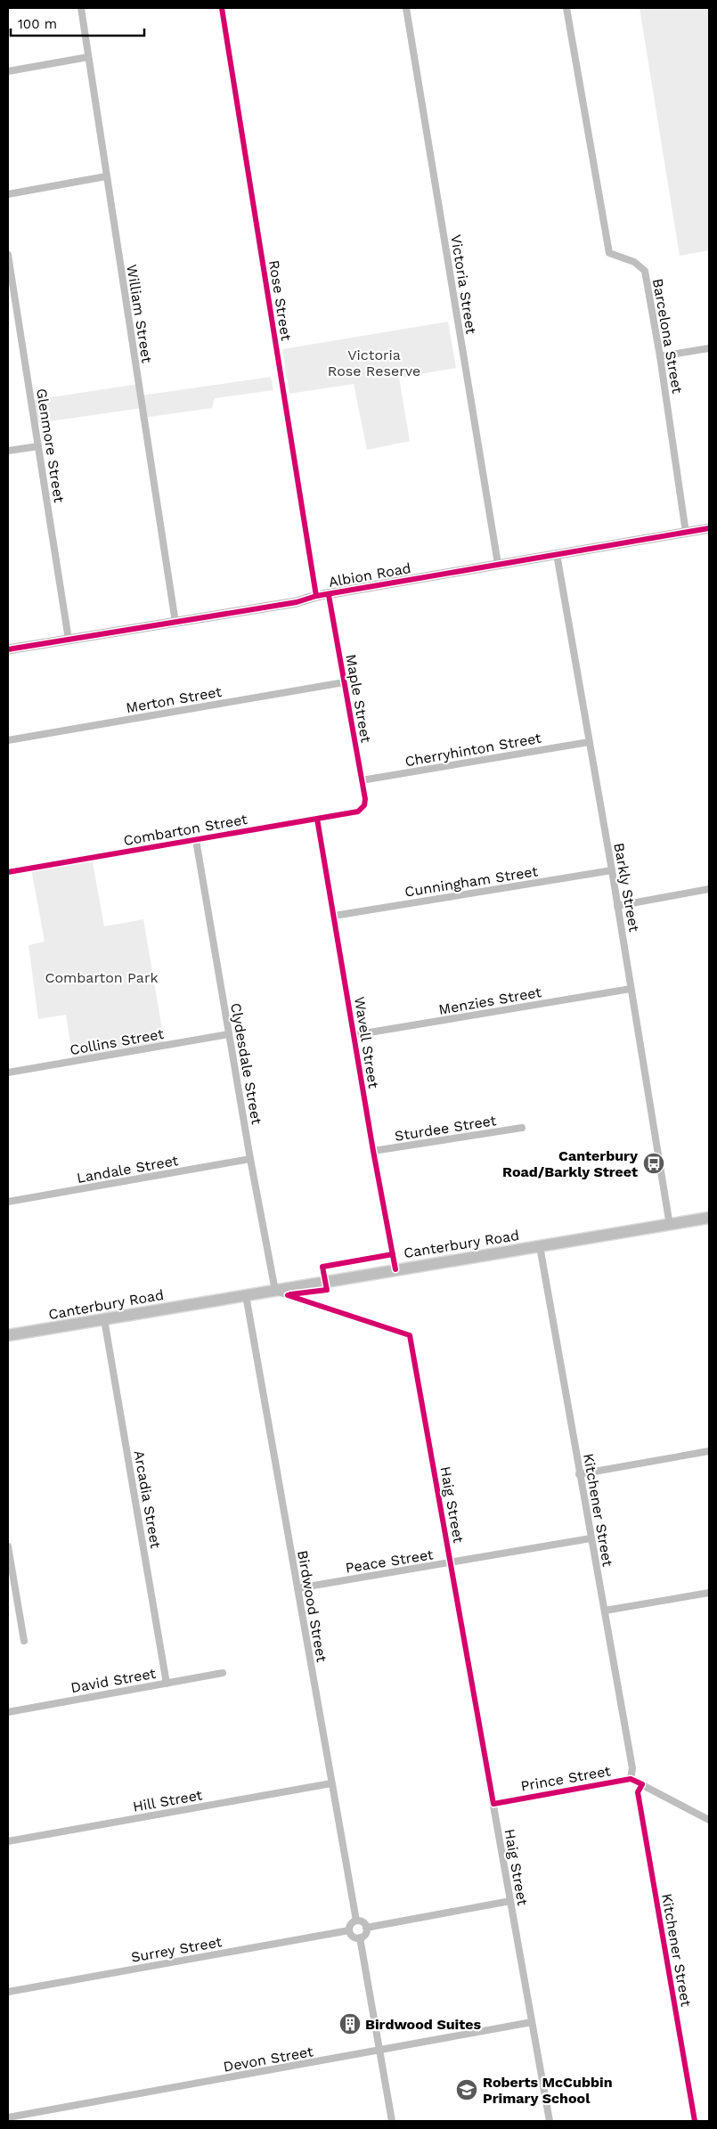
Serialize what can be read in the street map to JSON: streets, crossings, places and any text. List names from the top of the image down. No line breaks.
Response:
{"streets":{"main road":["Canterbury Road"],"street":["Victoria Street","Rose Street","William Street","Barcelona Street","Glenmore Street","Albion Road","Maple Street","Merton Street","Cherryhinton Street","Combarton Street","Cunningham Street","Barkly Street","Menzies Street","Collins Street","Wavell Street","Clydesdale Street","Sturdee Street","Landale Street","Arcadia Street","Haig Street","Kitchener Street","Peace Street","Birdwood Street","David Street","Prince Street","Hill Street","Surrey Street","Devon Street"]},"crossings":[["Victoria Street","Albion Road"],["Rose Street","Albion Road"],["William Street","Albion Road"],["Barcelona Street","Albion Road"],["Glenmore Street","Albion Road"],["Albion Road","Maple Street"],["Albion Road","Barkly Street"],["Maple Street","Merton Street"],["Maple Street","Cherryhinton Street"],["Maple Street","Combarton Street"],["Cherryhinton Street","Barkly Street"],["Combarton Street","Wavell Street"],["Combarton Street","Clydesdale Street"],["Cunningham Street","Barkly Street"],["Cunningham Street","Wavell Street"],["Barkly Street","Menzies Street"],["Barkly Street","Canterbury Road"],["Menzies Street","Wavell Street"],["Collins Street","Clydesdale Street"],["Wavell Street","Sturdee Street"],["Wavell Street","Canterbury Road"],["Clydesdale Street","Landale Street"],["Clydesdale Street","Canterbury Road"],["Clydesdale Street","Haig Street"],["Canterbury Road","Arcadia Street"],["Canterbury Road","Haig Street"],["Canterbury Road","Kitchener Street"],["Canterbury Road","Birdwood Street"],["Arcadia Street","David Street"],["Haig Street","Peace Street"],["Haig Street","Prince Street"],["Haig Street","Devon Street"],["Kitchener Street","Peace Street"],["Kitchener Street","Prince Street"],["Peace Street","Birdwood Street"],["Birdwood Street","Hill Street"],["Birdwood Street","Surrey Street"]],"parks":["Victoria Rose Reserve","Combarton Park"],"places":{"bus stop":["Canterbury Road/Barkly Street"],"building":["Birdwood Suites"],"school or university":["Roberts McCubbin Primary School"]},"scale_bar":"100 m"}
